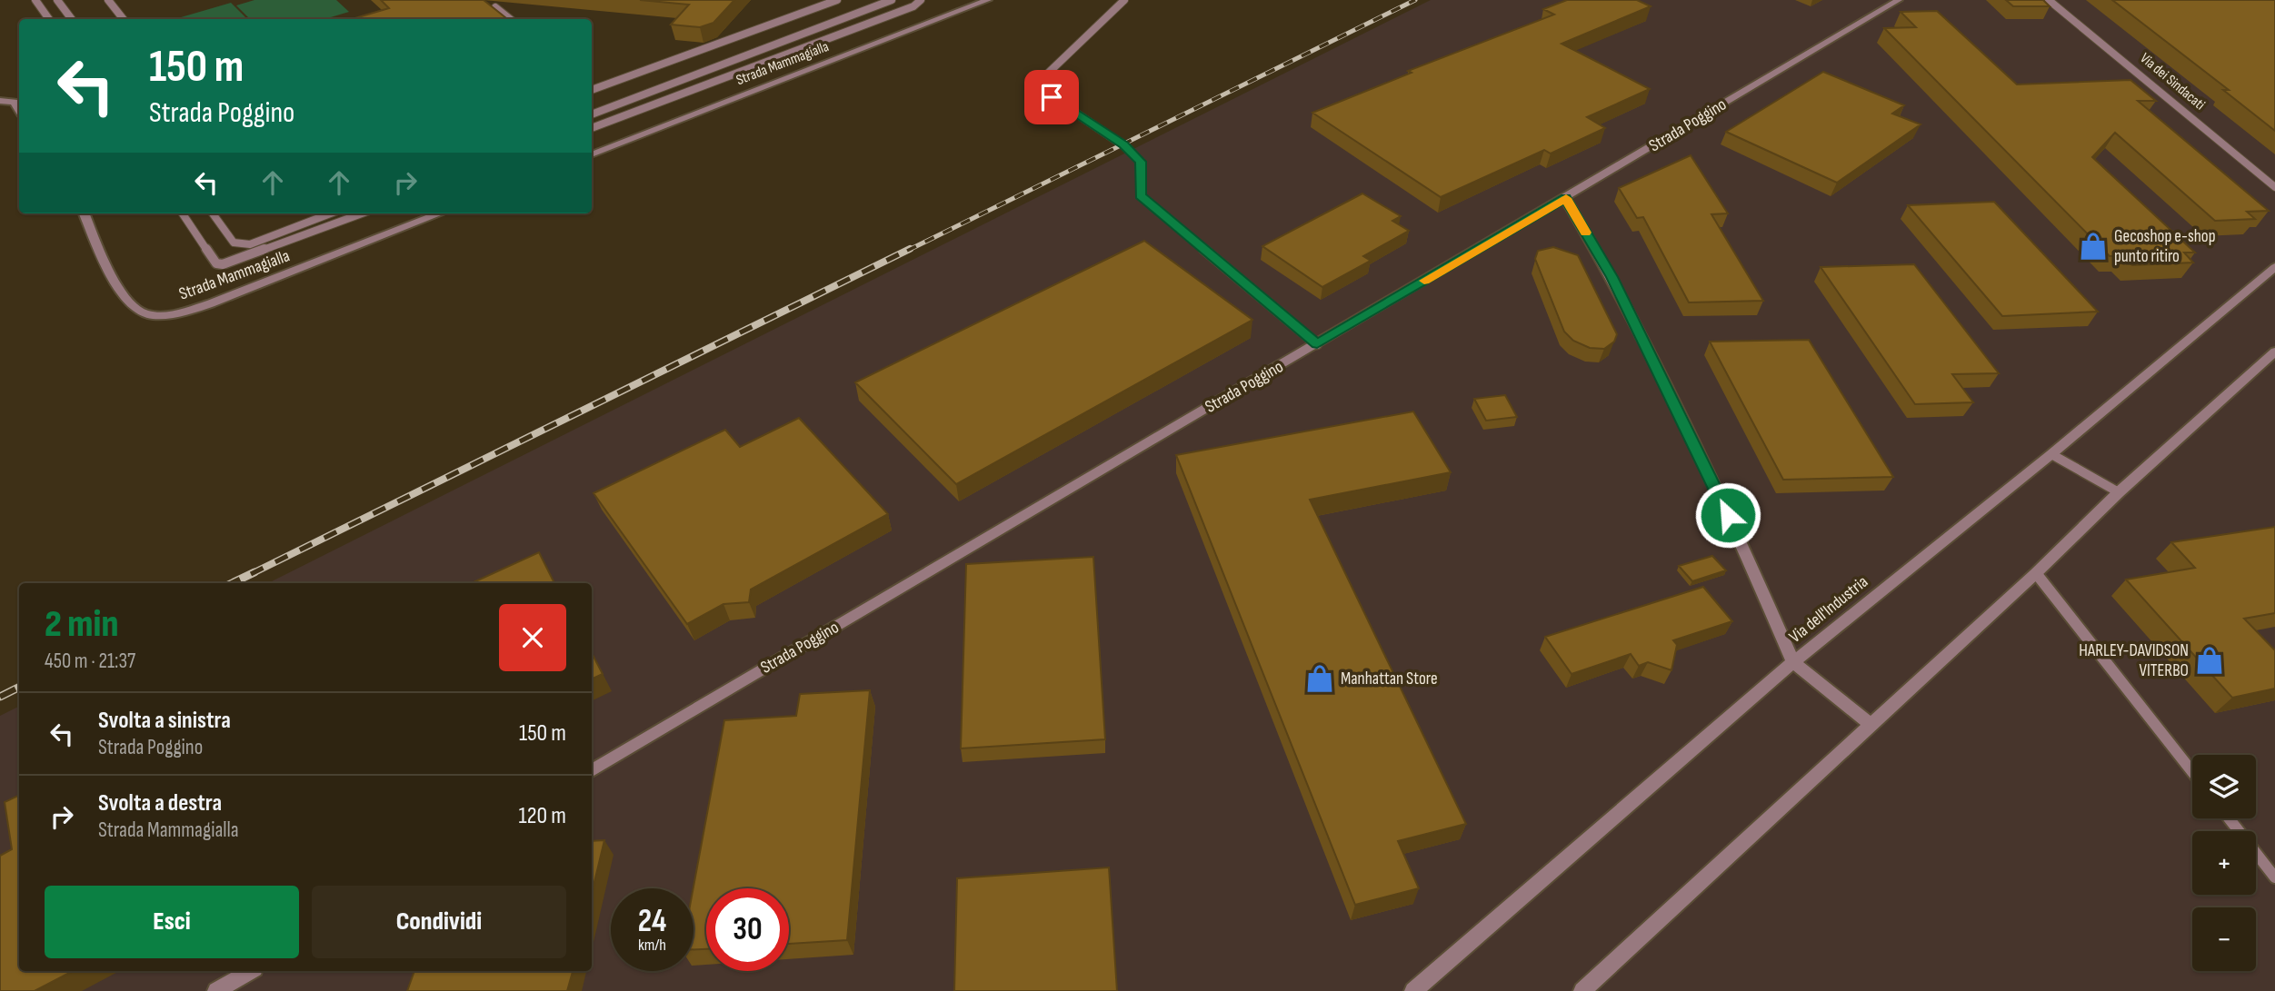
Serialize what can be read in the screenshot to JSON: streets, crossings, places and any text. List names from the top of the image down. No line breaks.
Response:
{"streets":{"street":["Strada Mammagialla","Strada Poggino","Via dell'Industria"],"lane":["Via dei Sindacati"]},"places":{"shop":["Gecoshop e-shop punto ritiro","HARLEY-DAVIDSON VITERBO","Manhattan Store"]},"page":{"turn":["150 m","Strada Poggino"],"heading":["2 min","450 m · 21:37"],"list":[{"name":"Svolta a sinistra","note":"Strada Poggino","value":"150 m"},{"name":"Svolta a destra","note":"Strada Mammagialla","value":"120 m"}],"map_buttons":["+","−"],"buttons":["Esci","Condividi"],"speed":"24 km/h","limit":"30"}}
